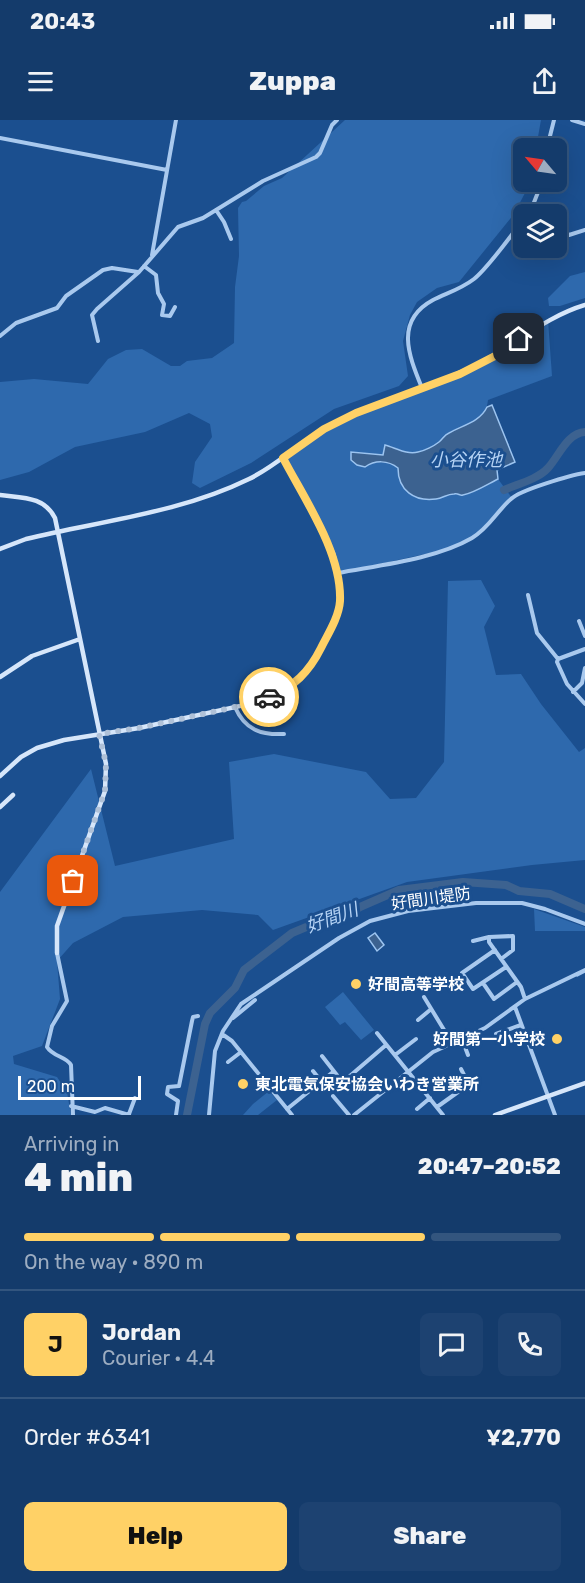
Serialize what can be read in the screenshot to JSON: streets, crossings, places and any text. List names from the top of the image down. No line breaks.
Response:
{"streets":{"street":["好間川堤防"]},"water":["小谷作池","好間川"],"places":["好間高等学校","好間第一小学校","東北電気保安協会いわき営業所"],"scale_bar":"200 m","north":"top left","page":{"status":"20:43","header":"Zuppa","scale":"200 m","heading":["4 min","Arriving in","20:47–20:52"],"panel":["Jordan","Courier · 4.4","Order #6341","¥2,770"],"bar":"On the way · 890 m","round":"J","buttons":["Help","Share"]}}
